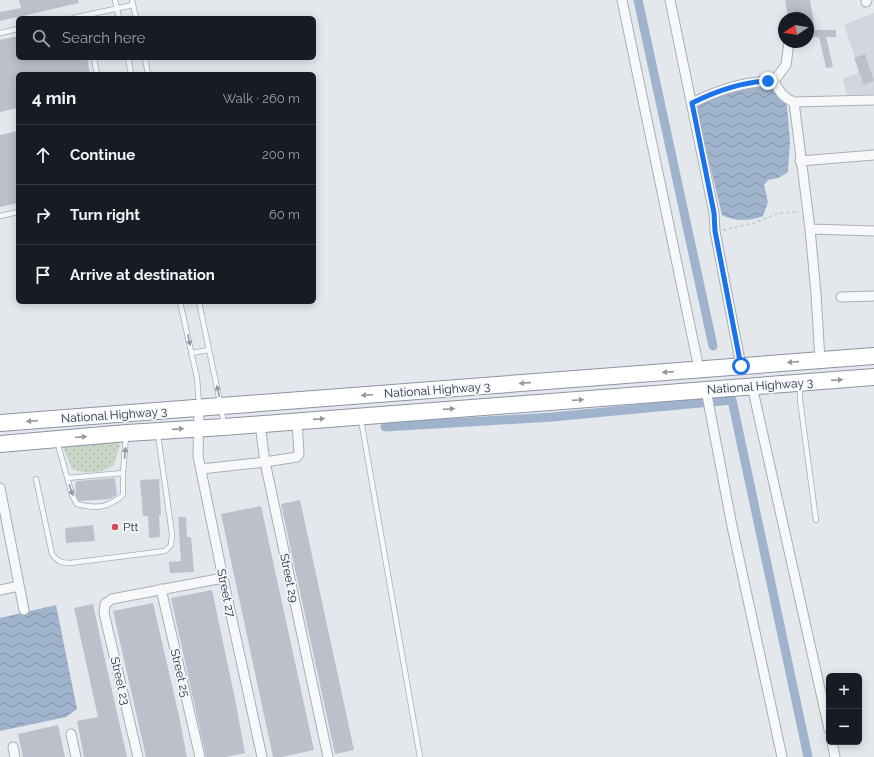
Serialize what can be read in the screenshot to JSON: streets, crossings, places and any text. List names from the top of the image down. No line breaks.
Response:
{"streets":{"highway":["National Highway 3"],"street":["Street 29","Street 27","Street 25","Street 23"]},"crossings":[["National Highway 3","Street 29"],["National Highway 3","Street 27"],["Street 25","Street 23"]],"places":["Ptt"],"north":"left","page":{"search":"Search here","heading":["4 min","Walk · 260 m"],"list":[["Continue","200 m"],["Turn right","60 m"],"Arrive at destination"],"map_buttons":["+","−"]}}
